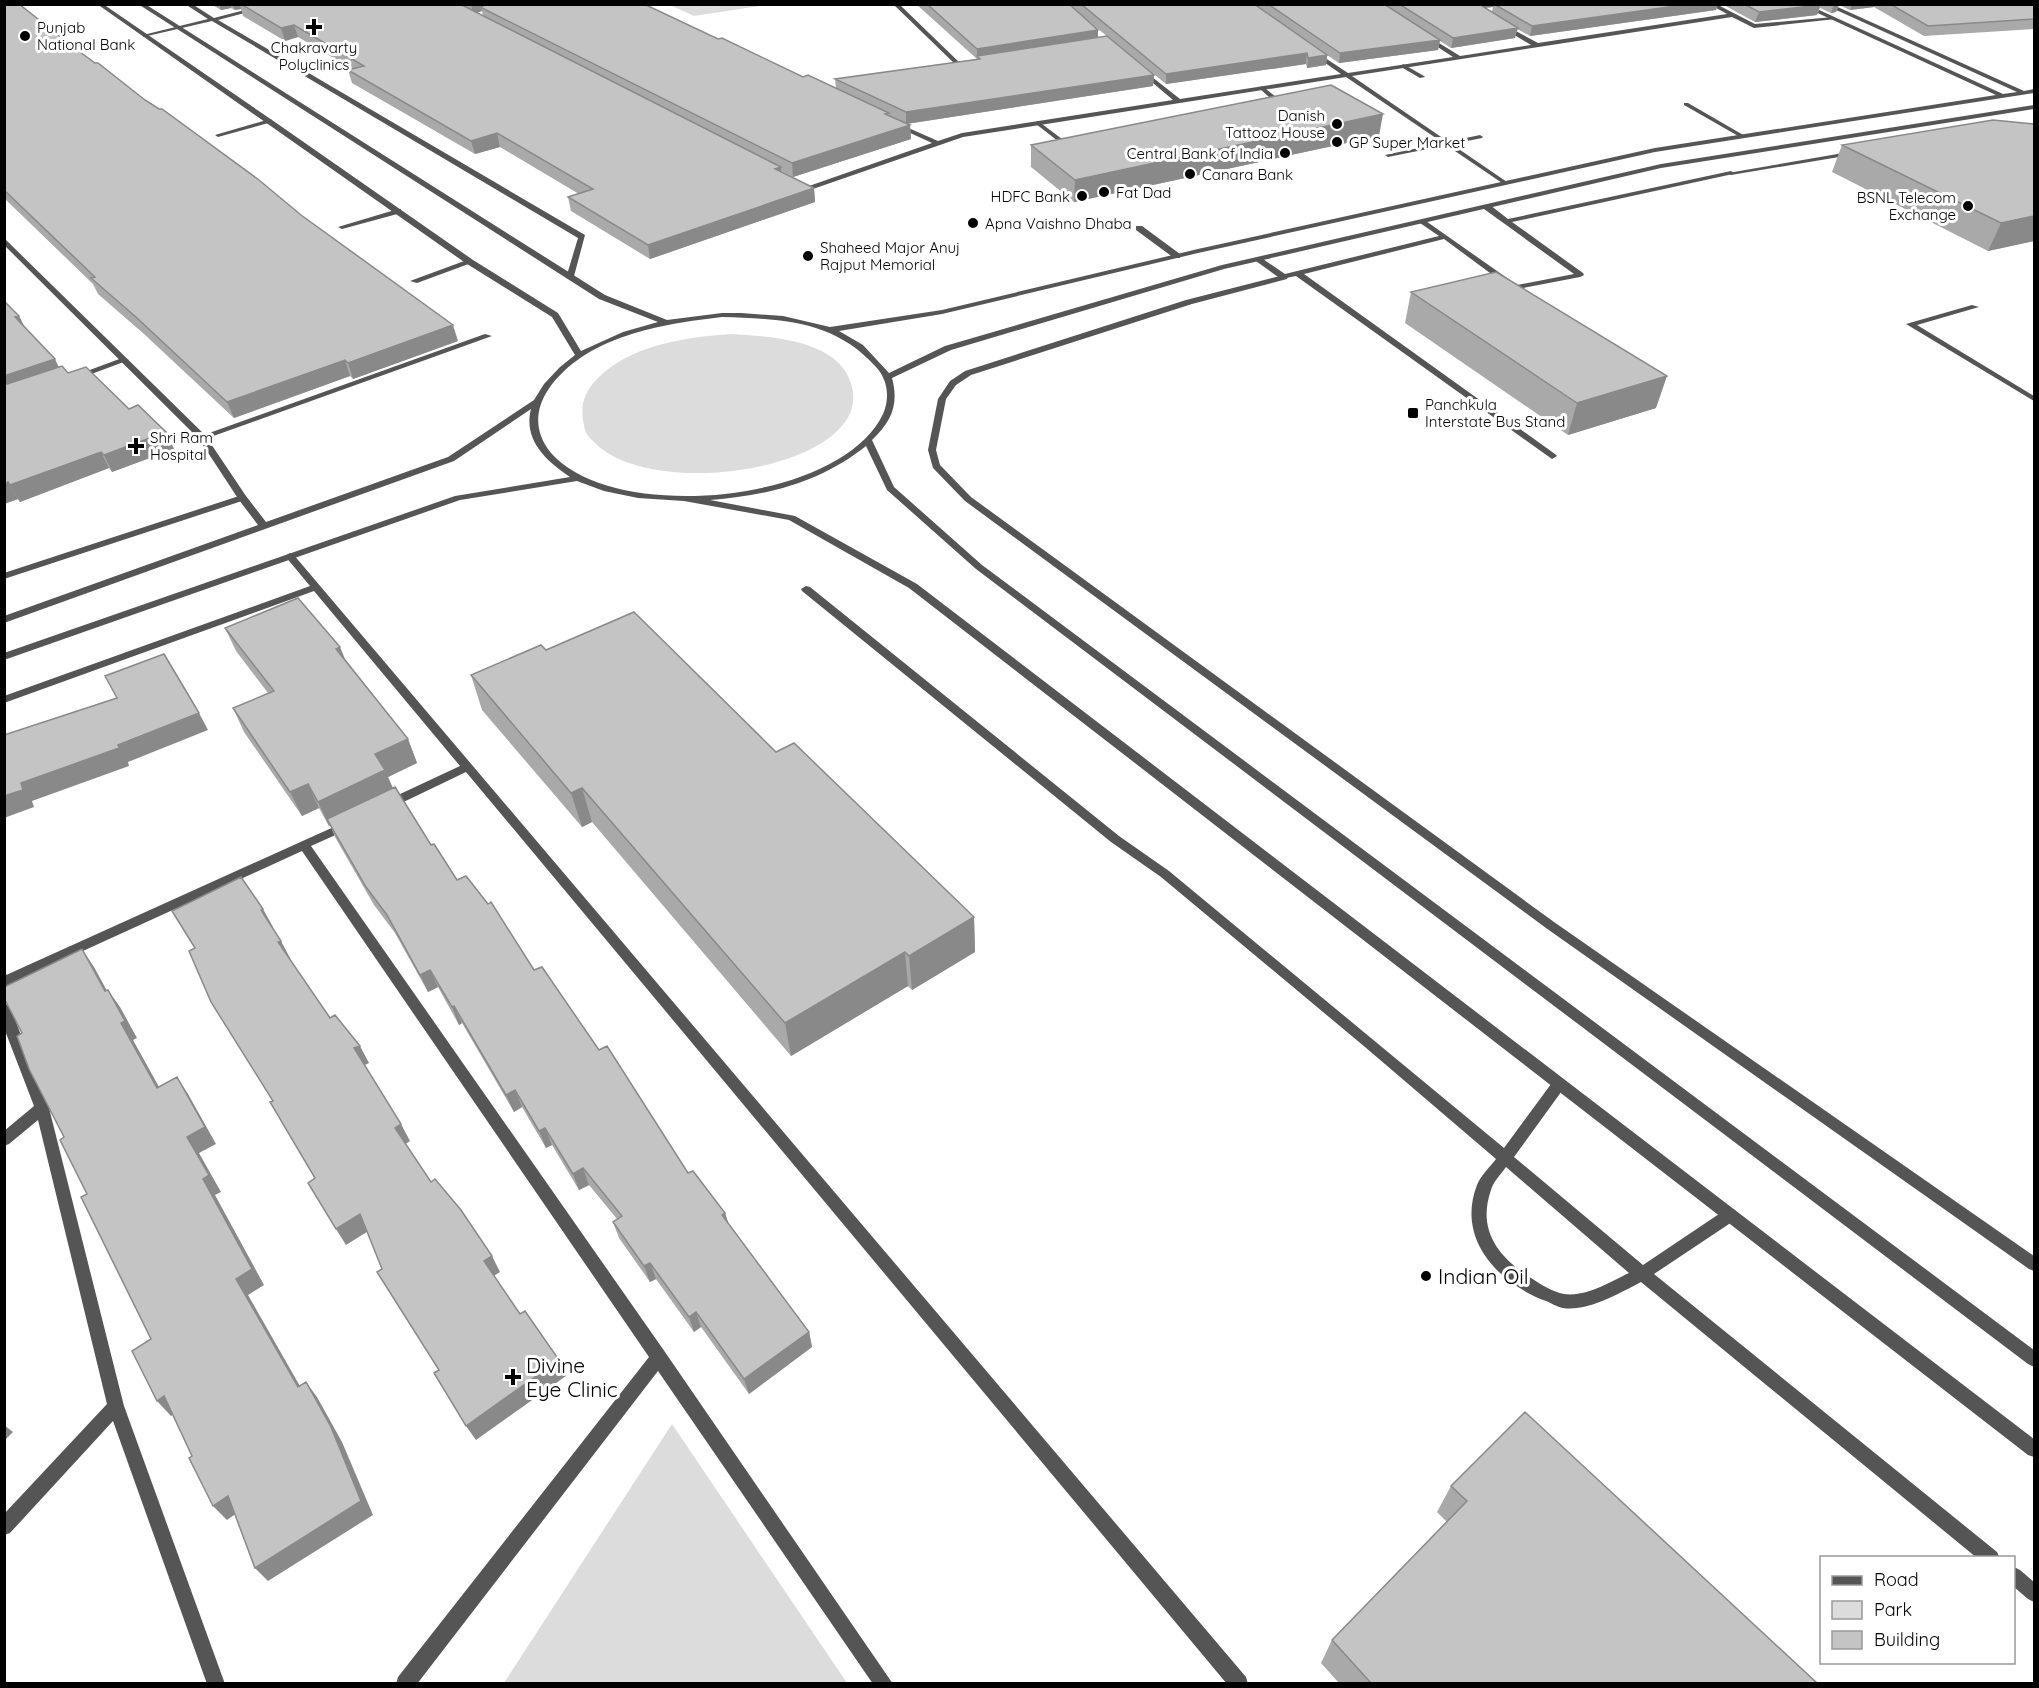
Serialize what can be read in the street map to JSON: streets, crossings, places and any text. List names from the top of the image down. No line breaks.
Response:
{"places":{"health":["Chakravarty Polyclinics","Shri Ram Hospital","Divine Eye Clinic"],"other":["Punjab National Bank","Danish Tattooz House","GP Super Market","Central Bank of India","Canara Bank","Fat Dad","HDFC Bank","BSNL Telecom Exchange","Apna Vaishno Dhaba","Shaheed Major Anuj Rajput Memorial","Indian Oil"],"transit":["Panchkula Interstate Bus Stand"]},"legend":["Road","Park","Building"]}
